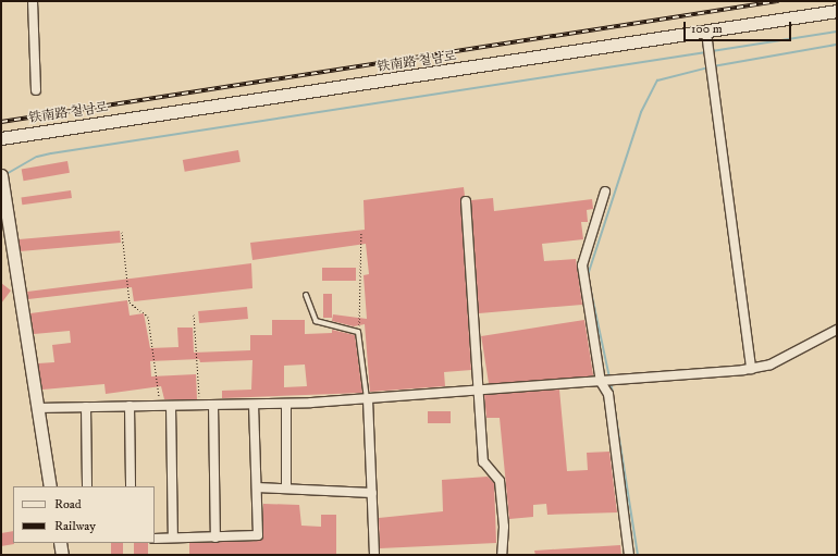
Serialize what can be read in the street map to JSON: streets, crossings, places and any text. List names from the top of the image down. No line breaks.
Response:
{"streets":{"street":["铁南路 철남로"]},"legend":["Road","Railway"],"scale_bar":"100 m"}
